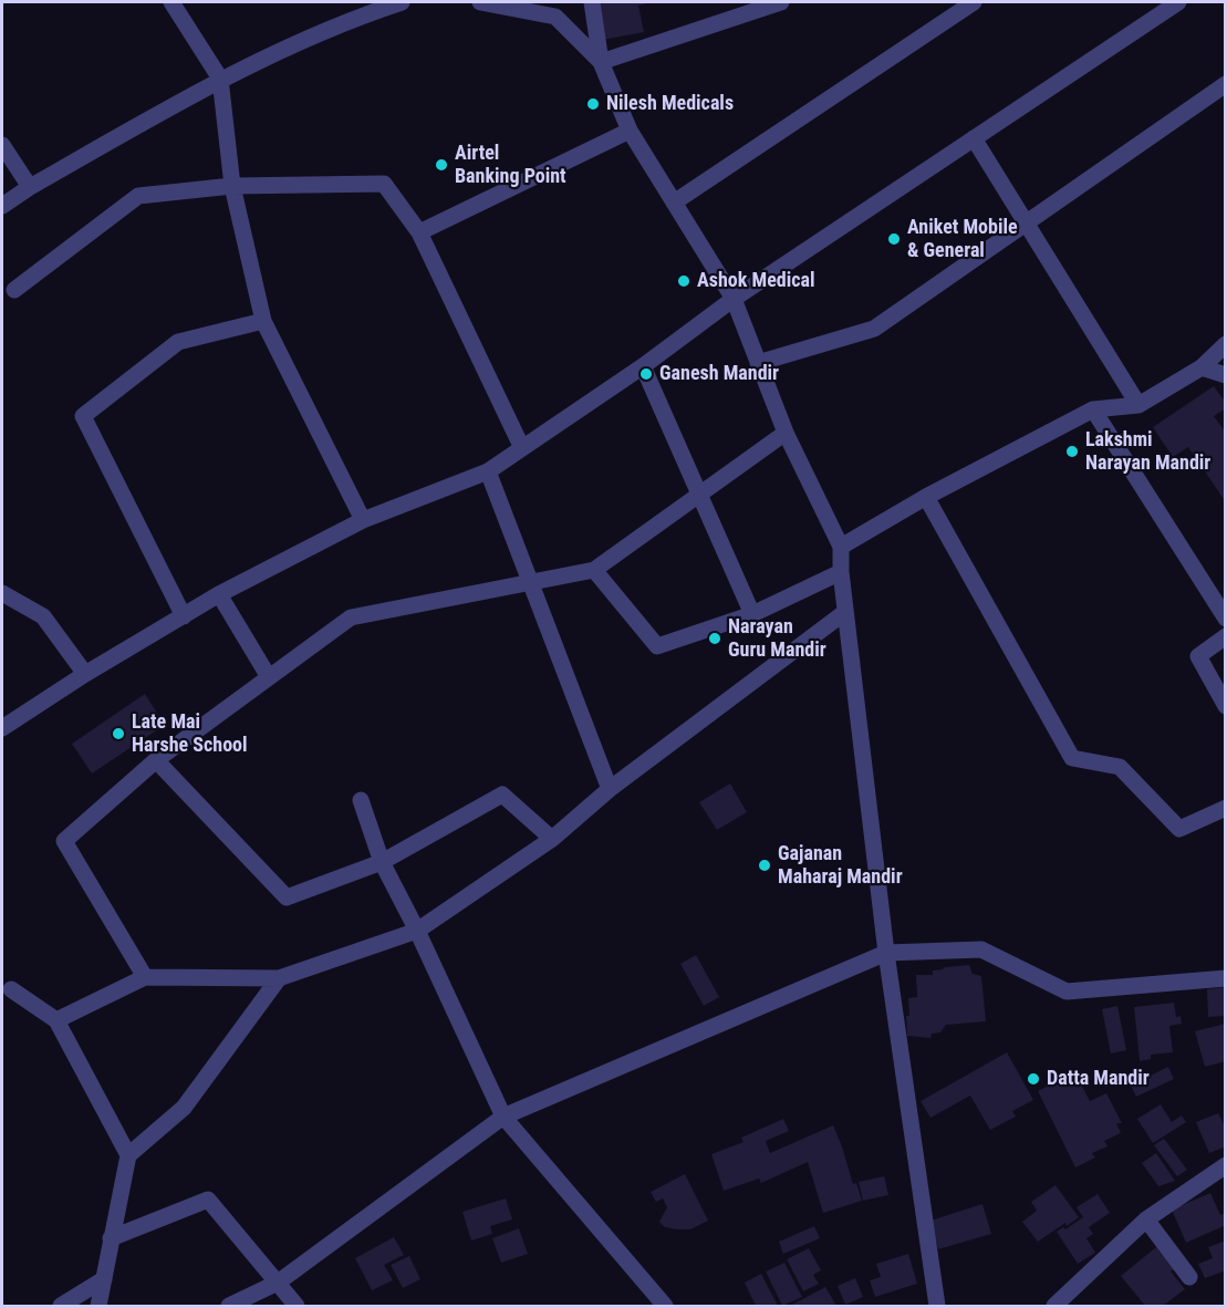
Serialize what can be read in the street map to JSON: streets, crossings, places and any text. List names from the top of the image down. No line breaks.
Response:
{"places":["Nilesh Medicals","Airtel Banking Point","Aniket Mobile & General","Ashok Medical","Ganesh Mandir","Lakshmi Narayan Mandir","Narayan Guru Mandir","Late Mai Harshe School","Gajanan Maharaj Mandir","Datta Mandir"]}
